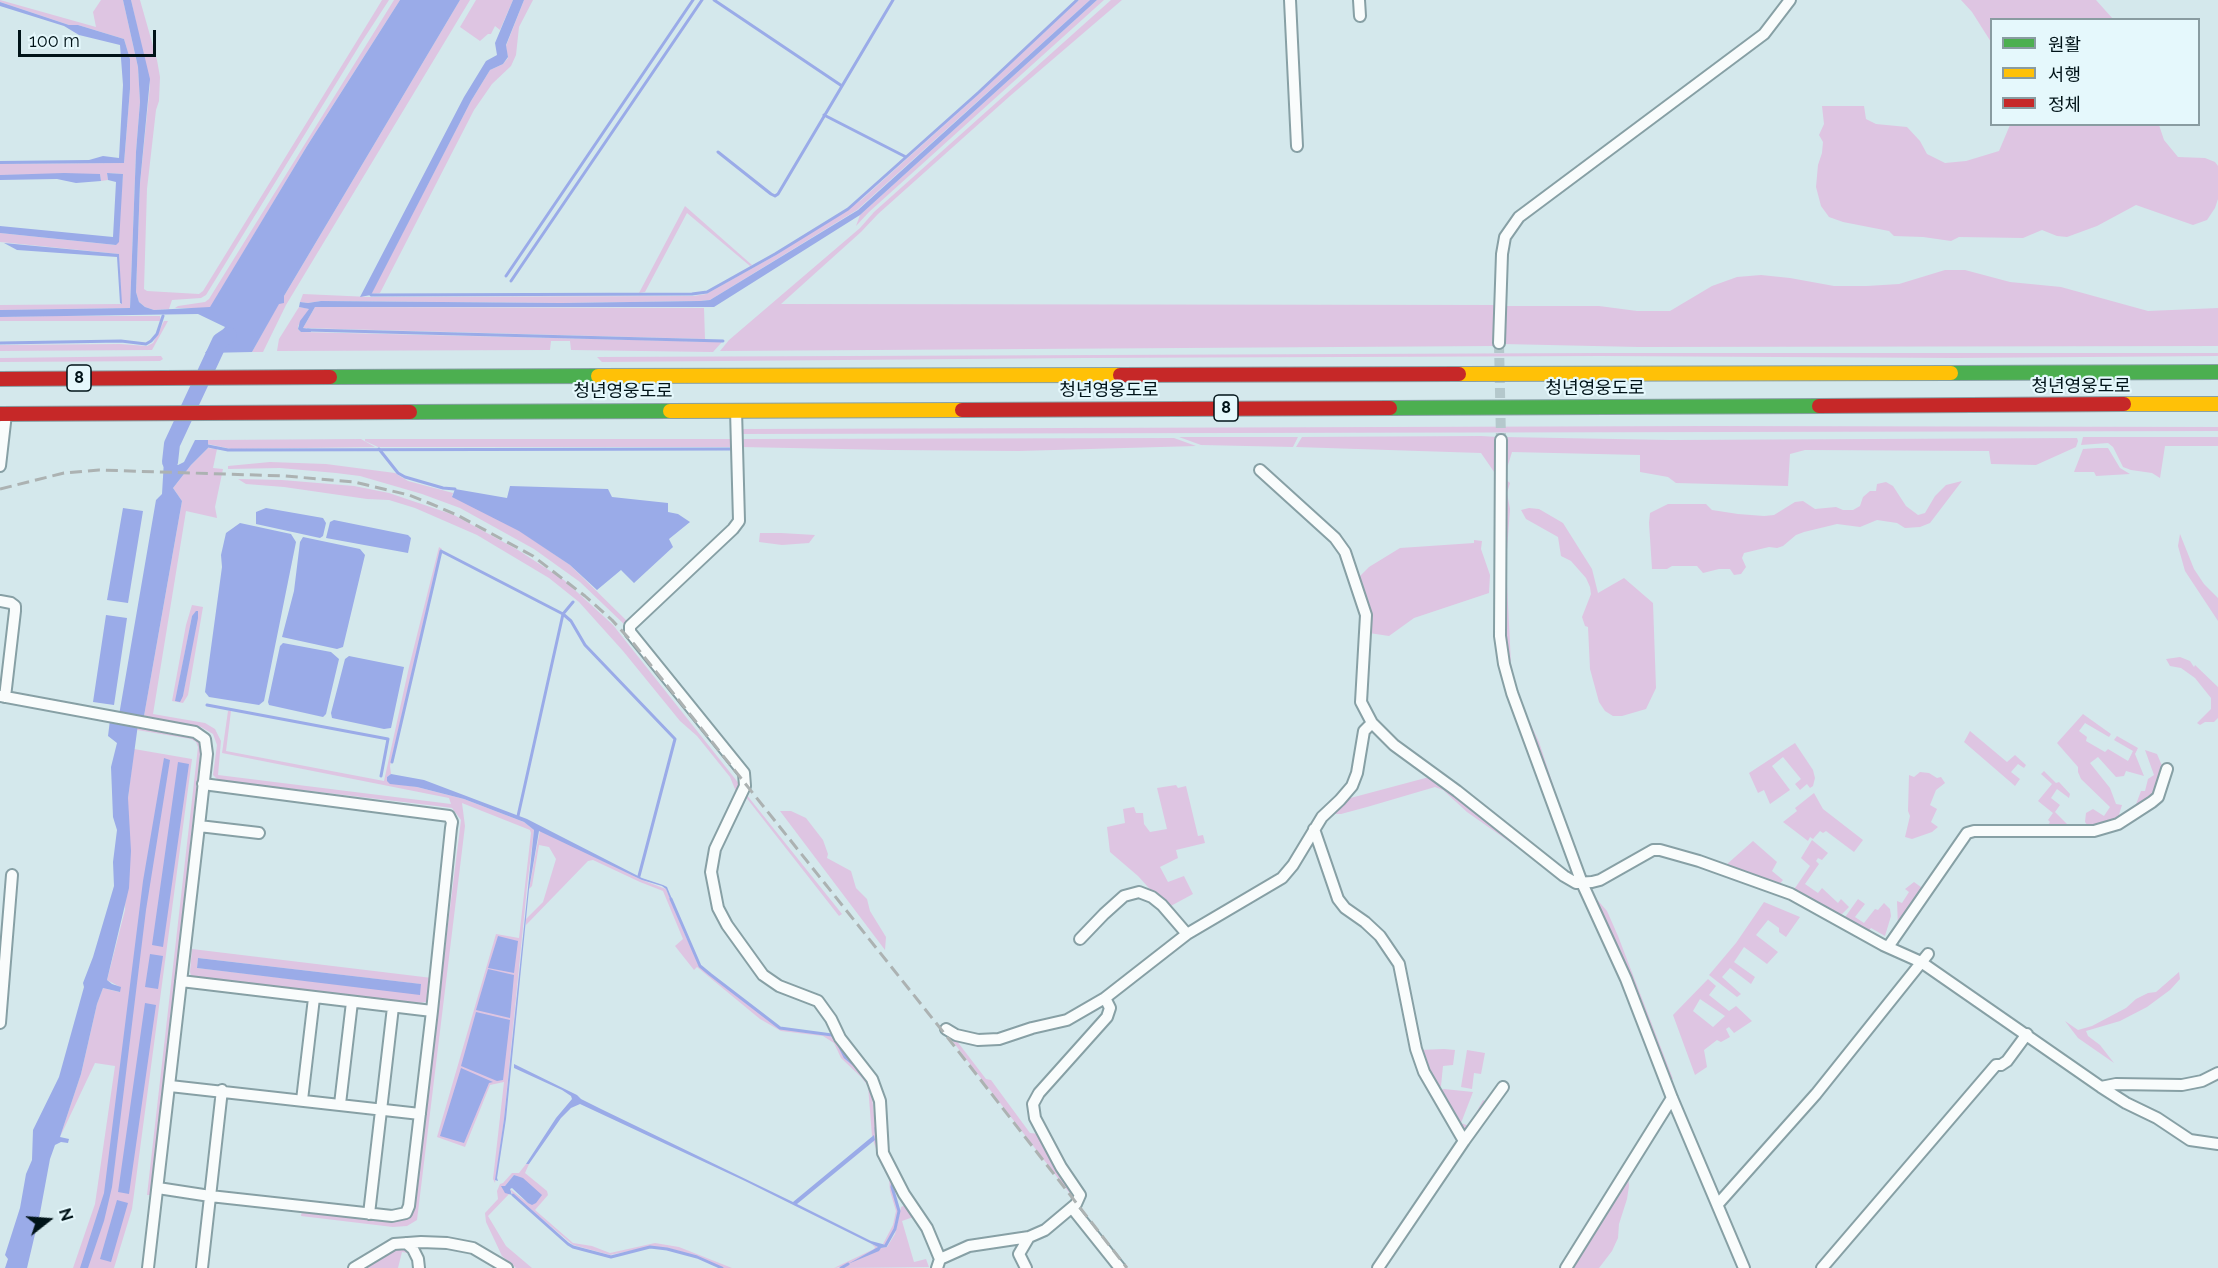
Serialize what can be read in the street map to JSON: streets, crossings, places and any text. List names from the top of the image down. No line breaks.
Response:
{"streets":{"highway":["8","청년영웅도로"]},"legend":["원활","서행","정체"],"scale_bar":"100 m","north":"right"}
